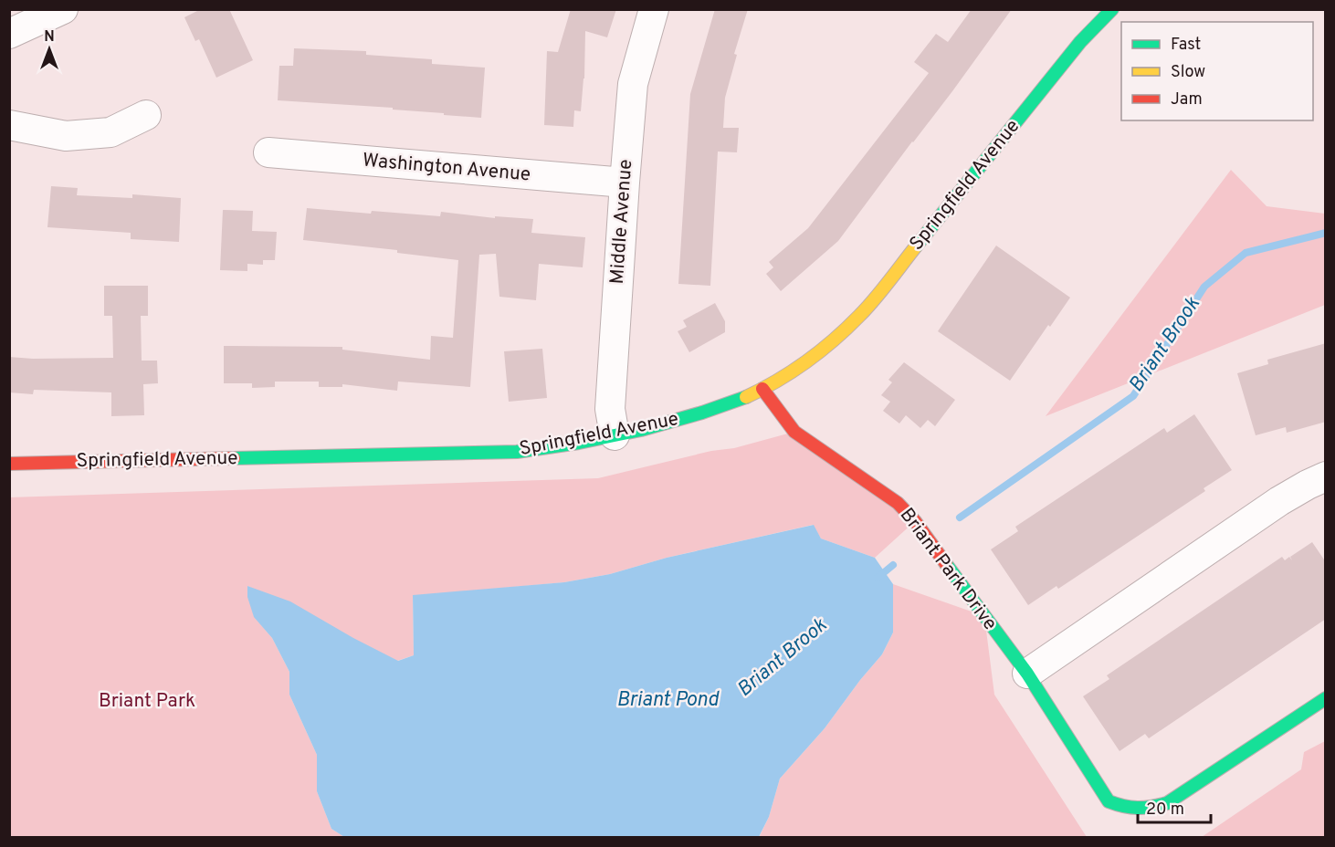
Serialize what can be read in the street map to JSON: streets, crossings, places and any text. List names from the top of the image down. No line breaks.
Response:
{"streets":{"main road":["Springfield Avenue","Briant Park Drive"],"street":["Washington Avenue","Middle Avenue"]},"crossings":[["Washington Avenue","Middle Avenue"],["Springfield Avenue","Middle Avenue"],["Springfield Avenue","Briant Park Drive"]],"water":["Briant Brook","Briant Pond"],"parks":["Briant Park"],"legend":["Fast","Slow","Jam"],"scale_bar":"20 m","north":"top"}
